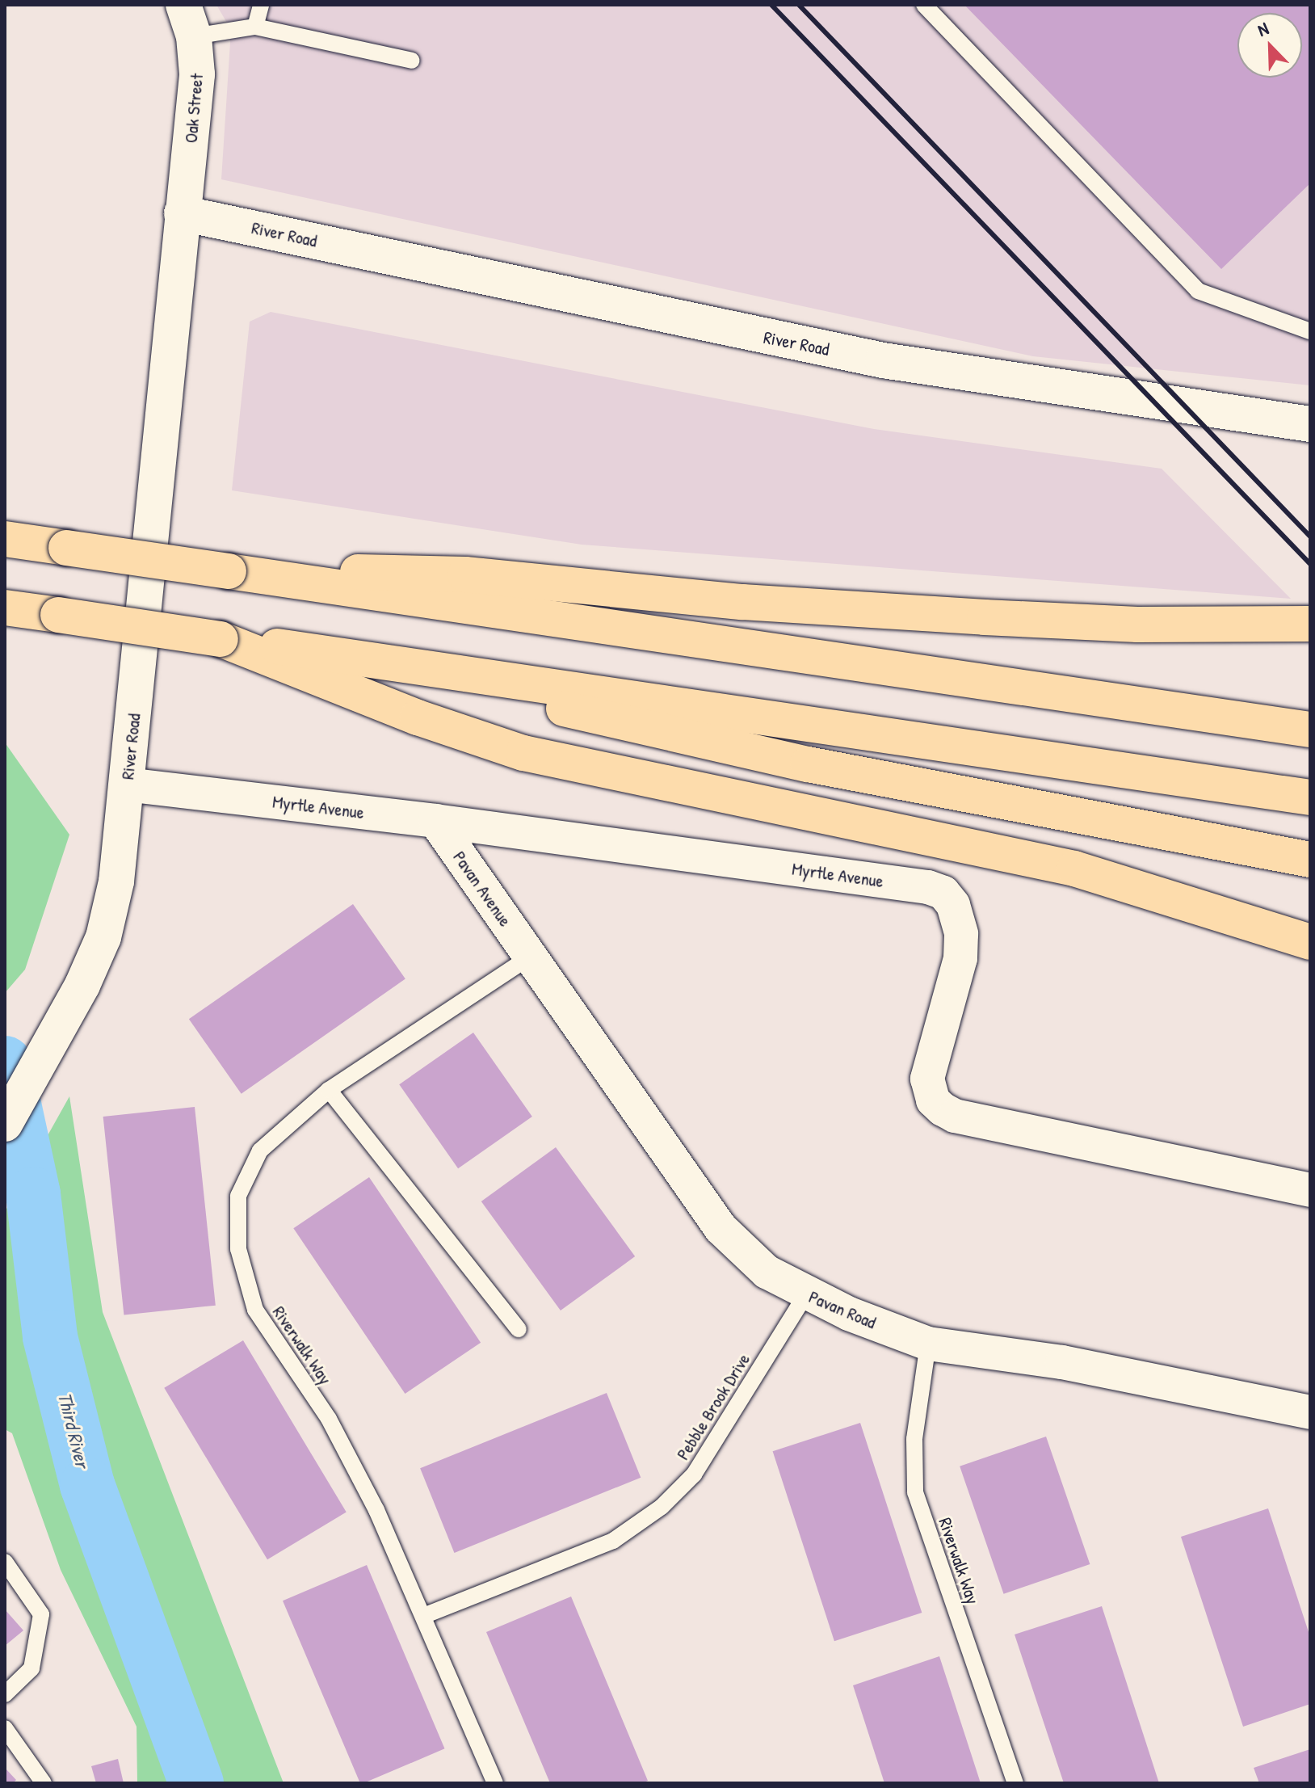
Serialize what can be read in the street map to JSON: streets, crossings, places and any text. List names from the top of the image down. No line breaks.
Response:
{"streets":{"street":["Oak Street","River Road","Myrtle Avenue","Pavan Avenue","Pavan Road"],"lane":["Riverwalk Way","Pebble Brook Drive"]},"crossings":[["Oak Street","River Road"],["River Road","Myrtle Avenue"],["Myrtle Avenue","Pavan Avenue"],["Pavan Avenue","Pavan Road"],["Pavan Avenue","Riverwalk Way"],["Pavan Road","Riverwalk Way"],["Pavan Road","Pebble Brook Drive"],["Riverwalk Way","Pebble Brook Drive"]],"water":["Third River"],"north":"top left"}
